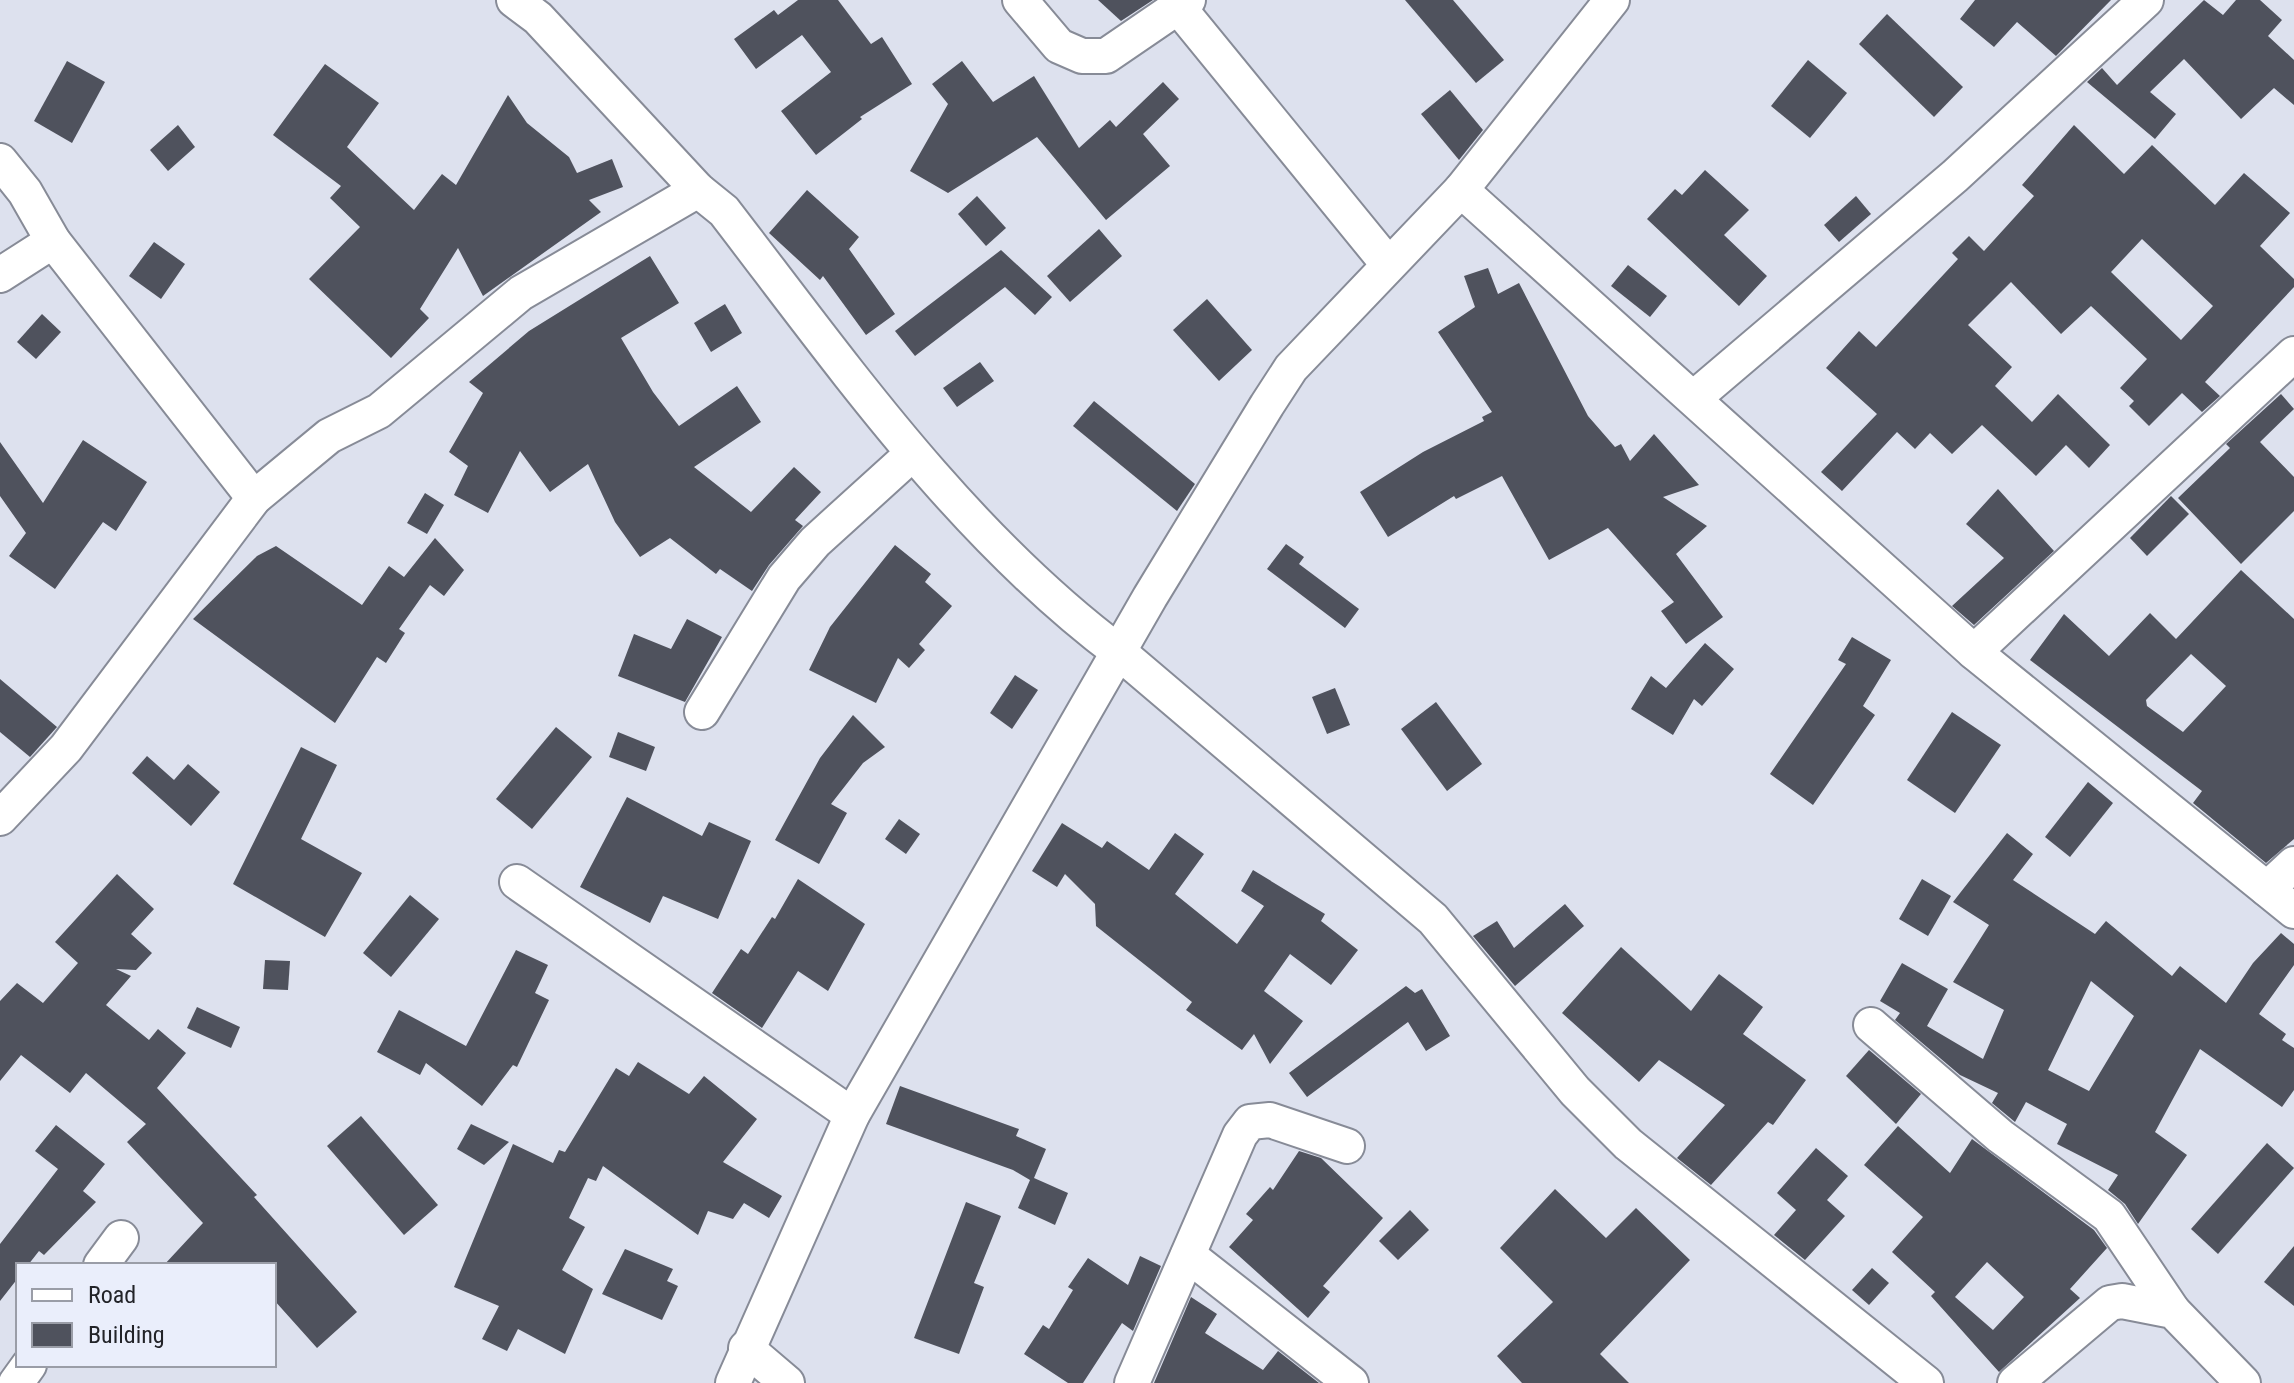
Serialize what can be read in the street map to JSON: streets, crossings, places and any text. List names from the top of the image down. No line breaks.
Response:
{"legend":["Road","Building"]}
